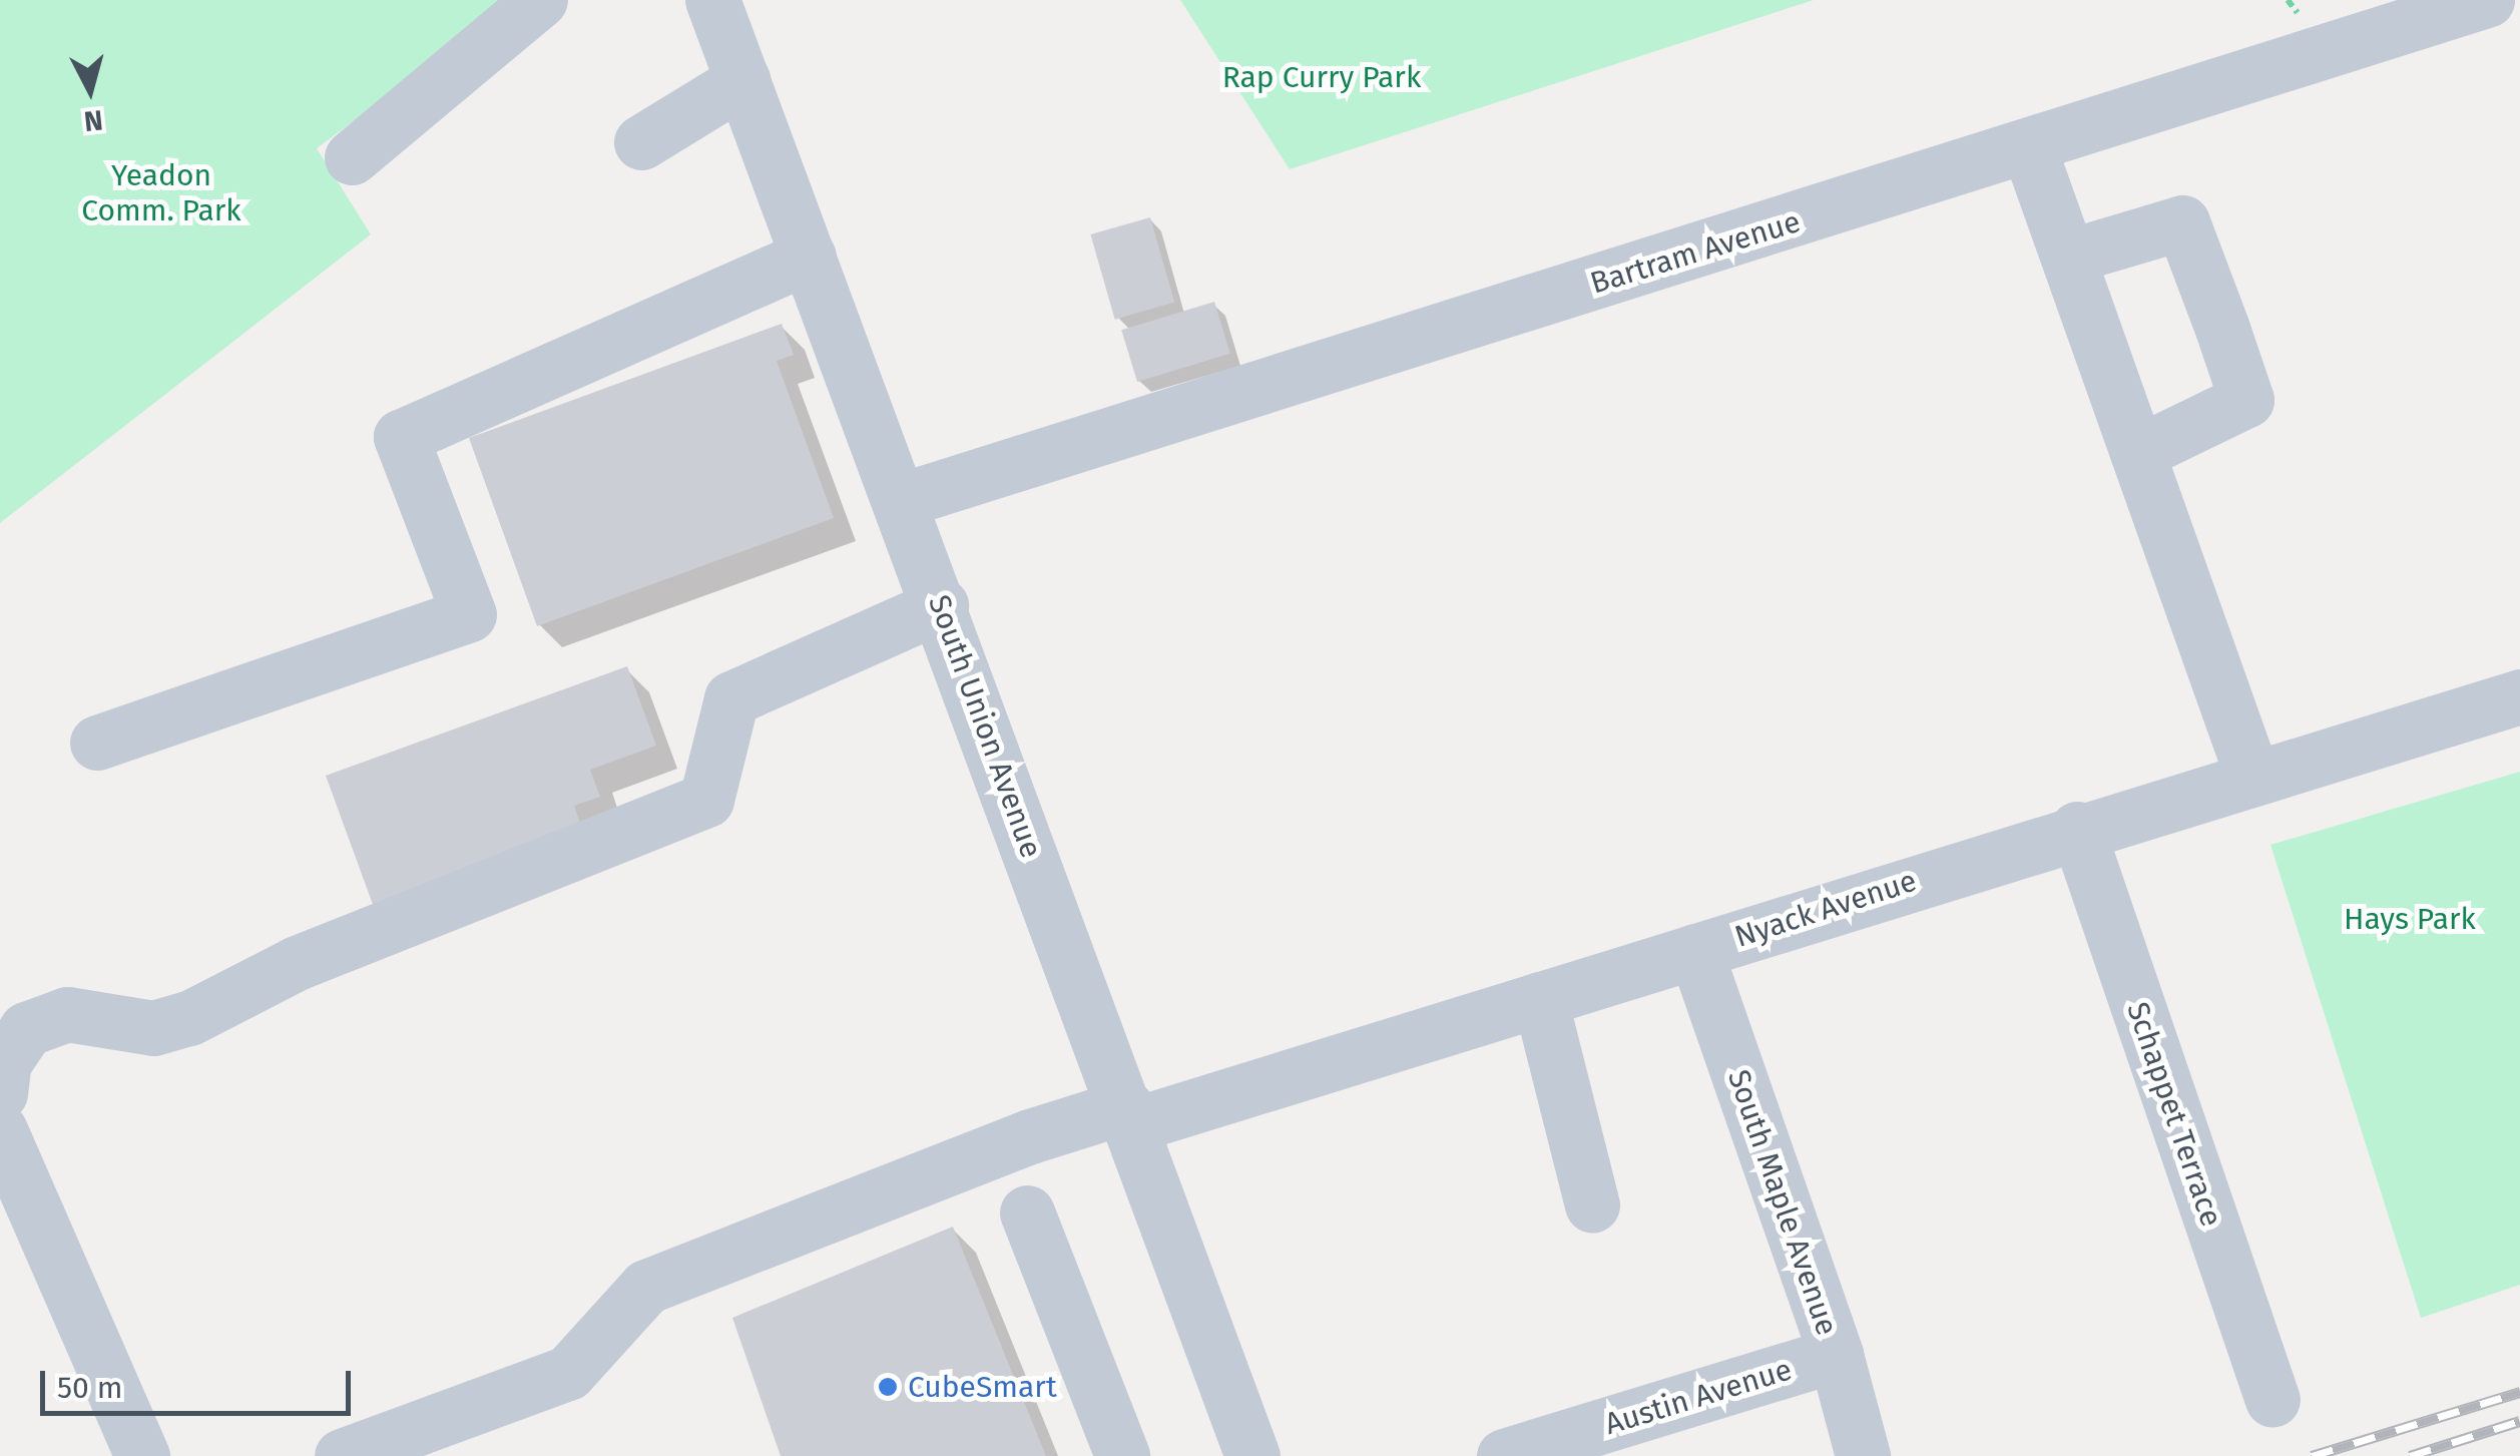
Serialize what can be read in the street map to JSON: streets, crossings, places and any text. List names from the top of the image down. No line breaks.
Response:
{"streets":{"street":["Bartram Avenue","South Union Avenue","Nyack Avenue","Schappet Terrace","South Maple Avenue","Austin Avenue"]},"crossings":[["Bartram Avenue","South Union Avenue"],["South Union Avenue","Nyack Avenue"],["Nyack Avenue","Schappet Terrace"],["Nyack Avenue","South Maple Avenue"],["South Maple Avenue","Austin Avenue"]],"parks":["Rap Curry Park","Yeadon Comm. Park","Hays Park"],"places":["CubeSmart"],"scale_bar":"50 m","north":"bottom"}
